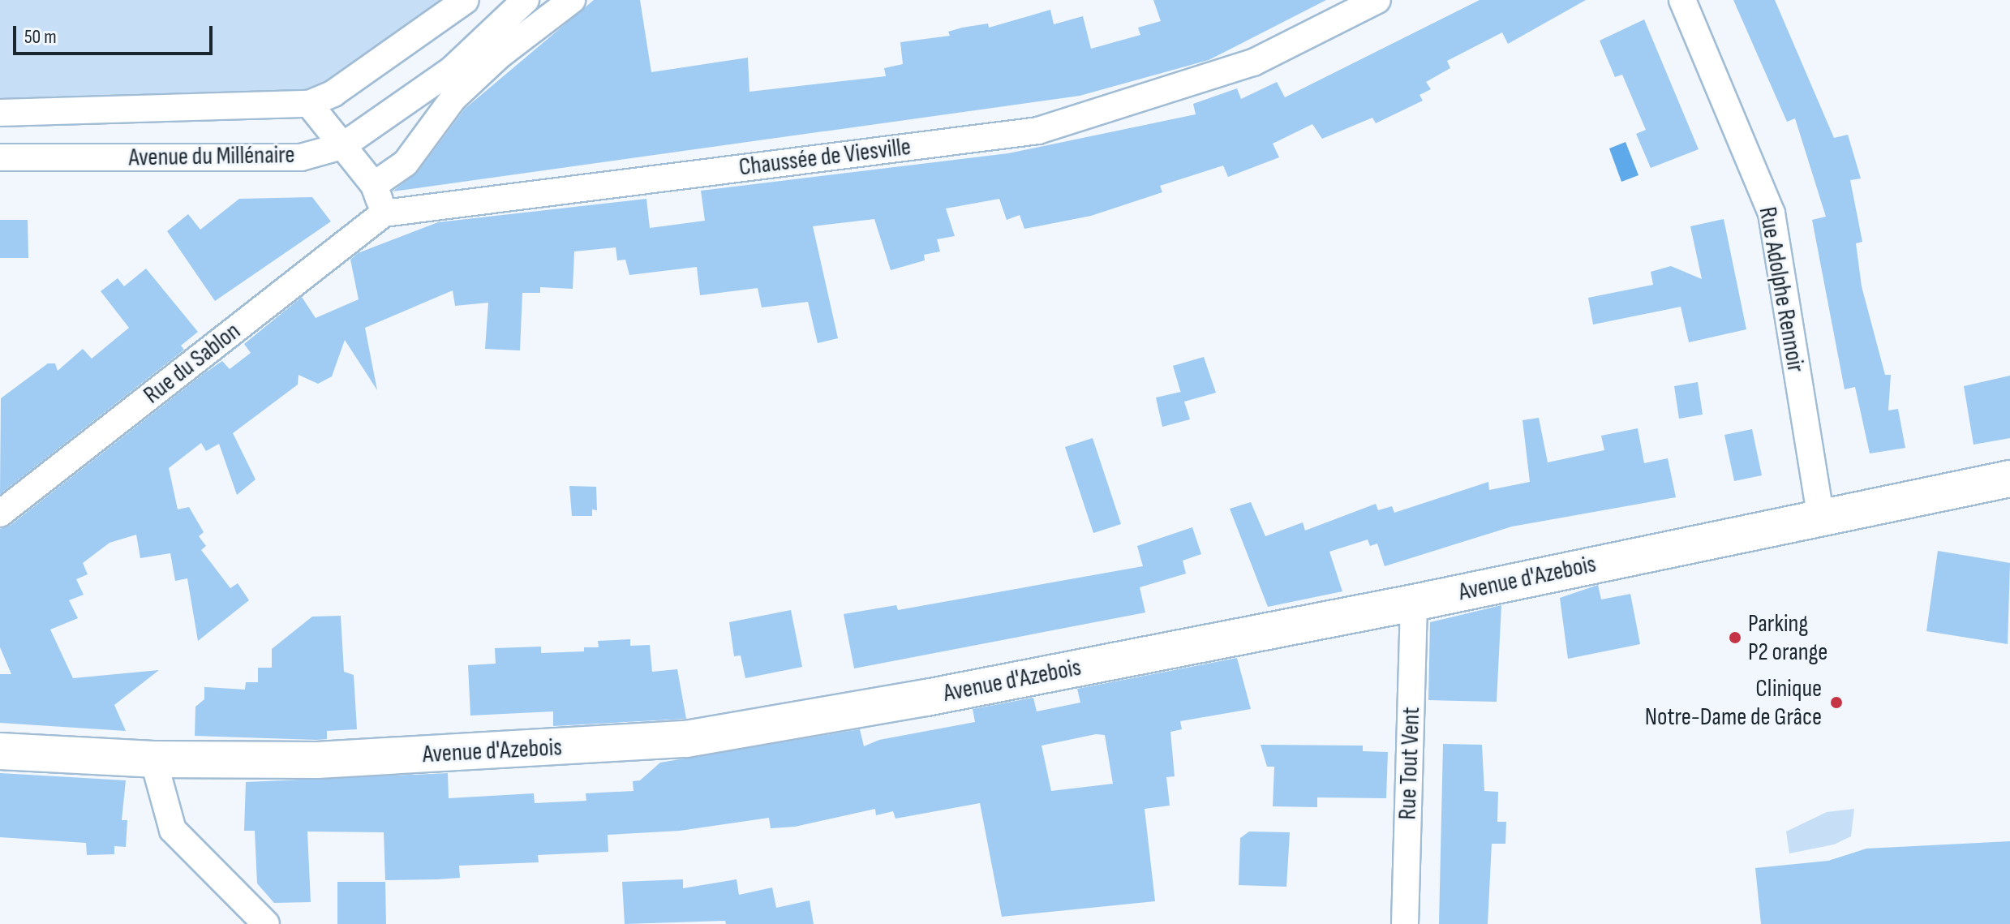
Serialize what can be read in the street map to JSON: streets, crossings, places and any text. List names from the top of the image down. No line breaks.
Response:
{"streets":{"street":["Avenue du Millénaire","Chaussée de Viesville","Rue Adolphe Rennoir","Rue du Sablon","Avenue d'Azebois","Rue Tout Vent"]},"crossings":[["Chaussée de Viesville","Rue du Sablon"],["Rue Adolphe Rennoir","Avenue d'Azebois"],["Avenue d'Azebois","Rue Tout Vent"]],"places":["Parking P2 orange","Clinique Notre-Dame de Grâce"],"scale_bar":"50 m"}
